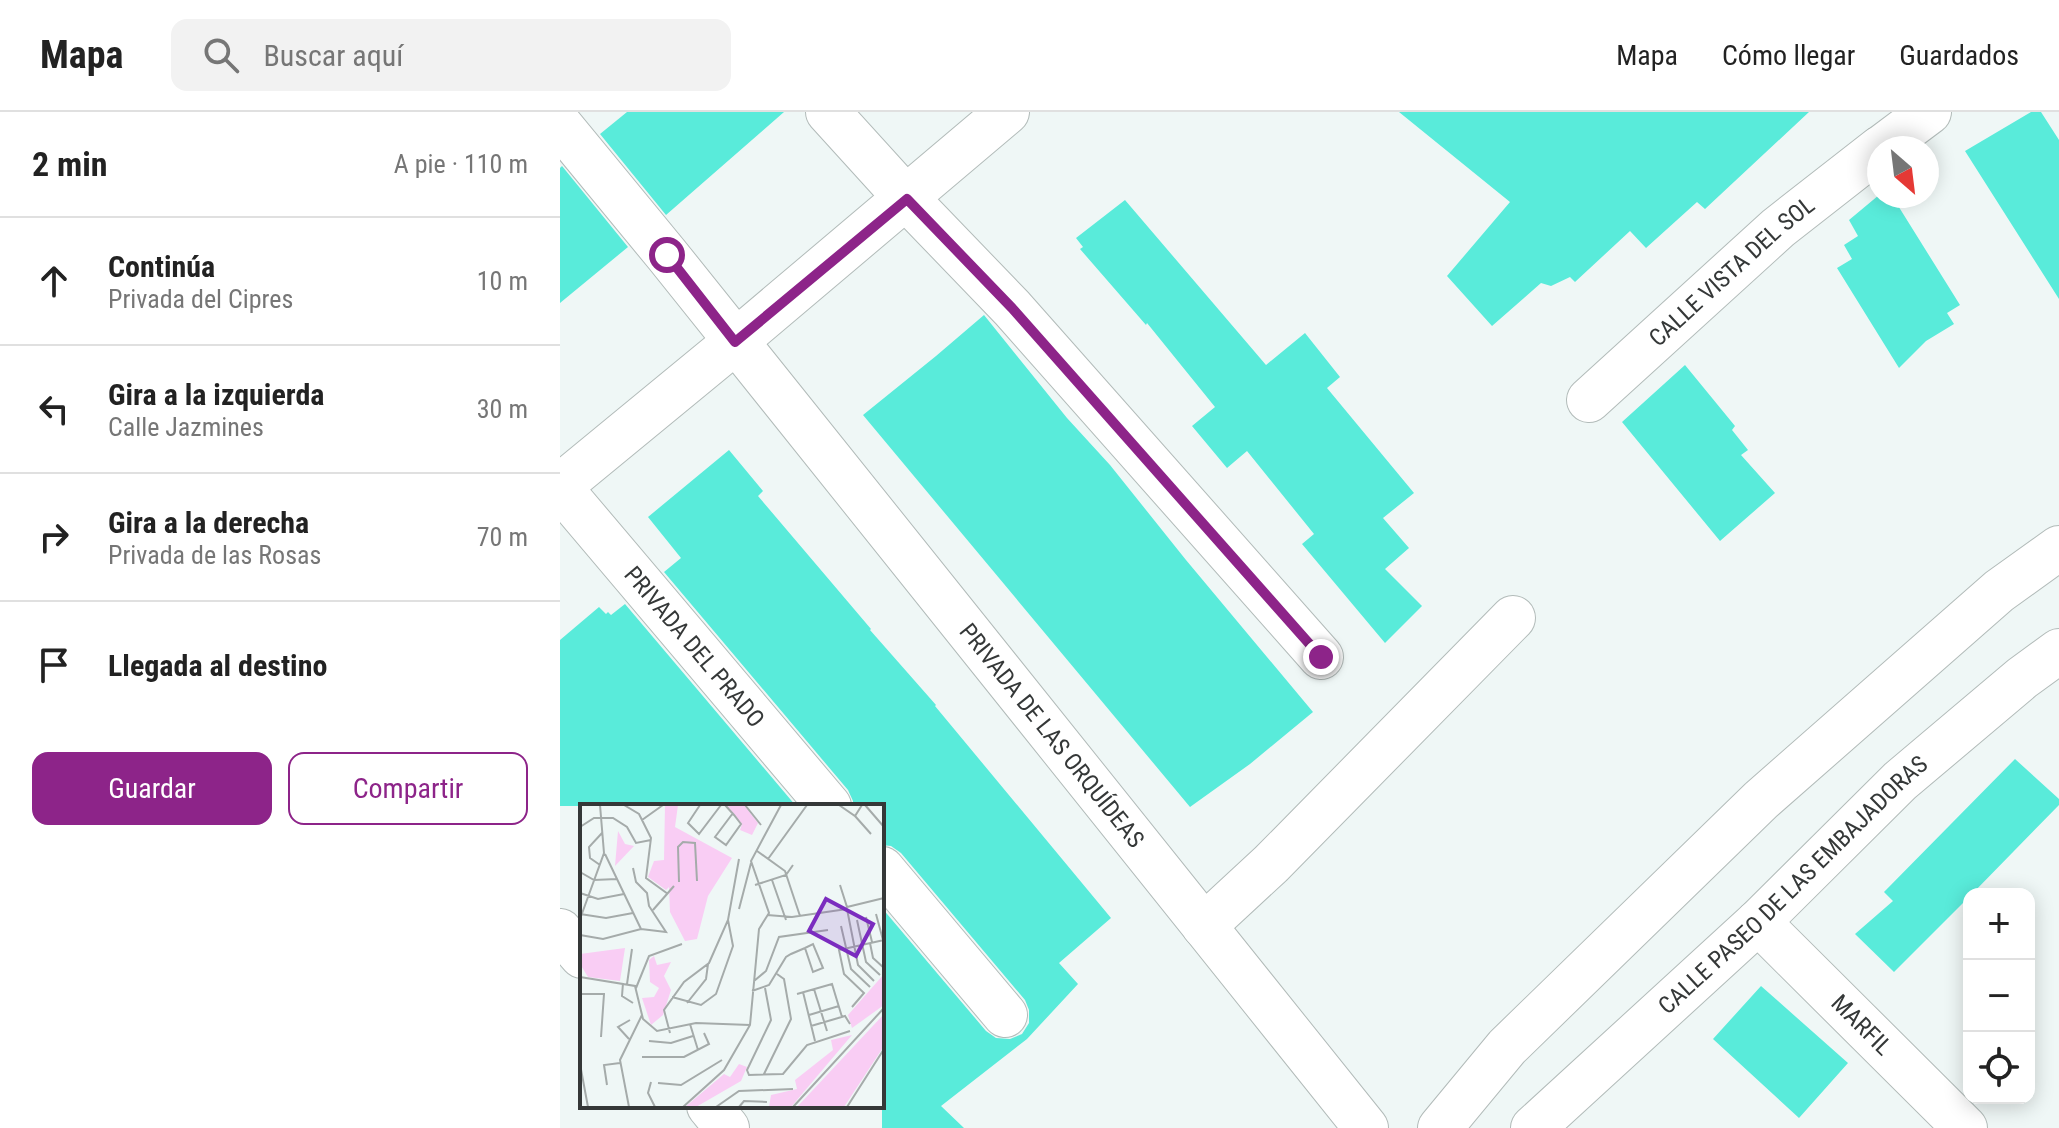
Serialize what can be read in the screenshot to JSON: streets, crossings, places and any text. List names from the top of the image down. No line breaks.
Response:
{"streets":{"street":["CALLE VISTA DEL SOL","PRIVADA DEL PRADO","PRIVADA DE LAS ORQUÍDEAS","CALLE PASEO DE LAS EMBAJADORAS","MARFIL"]},"crossings":[["CALLE PASEO DE LAS EMBAJADORAS","MARFIL"]],"north":"bottom right","page":{"header":"Mapa","search":"Buscar aquí","nav":["Mapa","Cómo llegar","Guardados"],"heading":["2 min","A pie · 110 m"],"list":[["Continúa","Privada del Cipres","10 m"],["Gira a la izquierda","Calle Jazmines","30 m"],["Gira a la derecha","Privada de las Rosas","70 m"],"Llegada al destino"],"buttons":["Guardar","Compartir"],"map_buttons":["+","−"]}}
